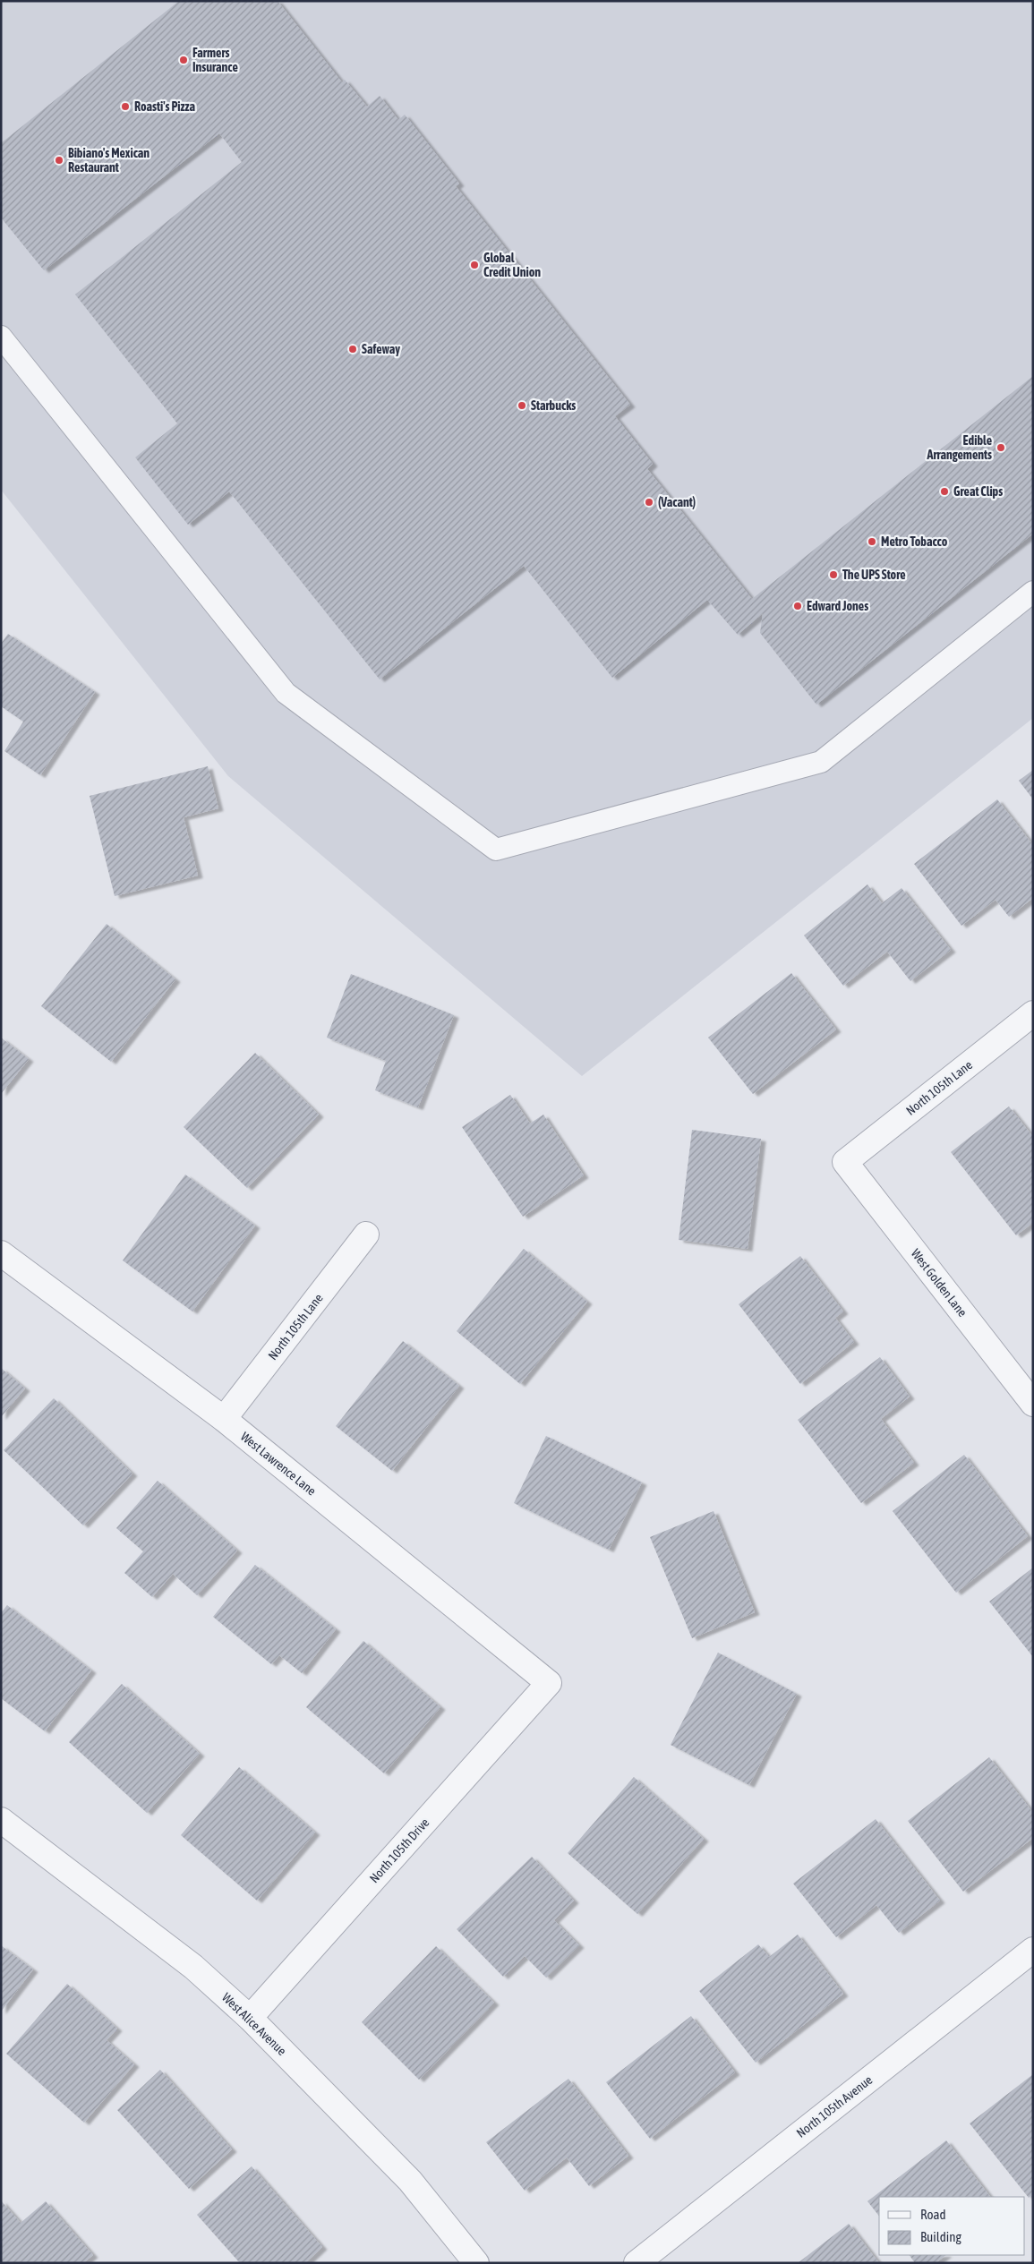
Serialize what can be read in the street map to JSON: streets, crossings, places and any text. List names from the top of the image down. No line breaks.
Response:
{"streets":{"street":["North 105th Lane","West Golden Lane","West Lawrence Lane","North 105th Drive","West Alice Avenue","North 105th Avenue"]},"crossings":[["North 105th Lane","West Golden Lane"],["North 105th Lane","West Lawrence Lane"],["West Lawrence Lane","North 105th Drive"],["North 105th Drive","West Alice Avenue"]],"places":["Farmers Insurance","Roasti's Pizza","Bibiano's Mexican Restaurant","Global Credit Union","Safeway","Starbucks","Edible Arrangements","Great Clips","(Vacant)","Metro Tobacco","The UPS Store","Edward Jones"],"legend":["Road","Building"]}
